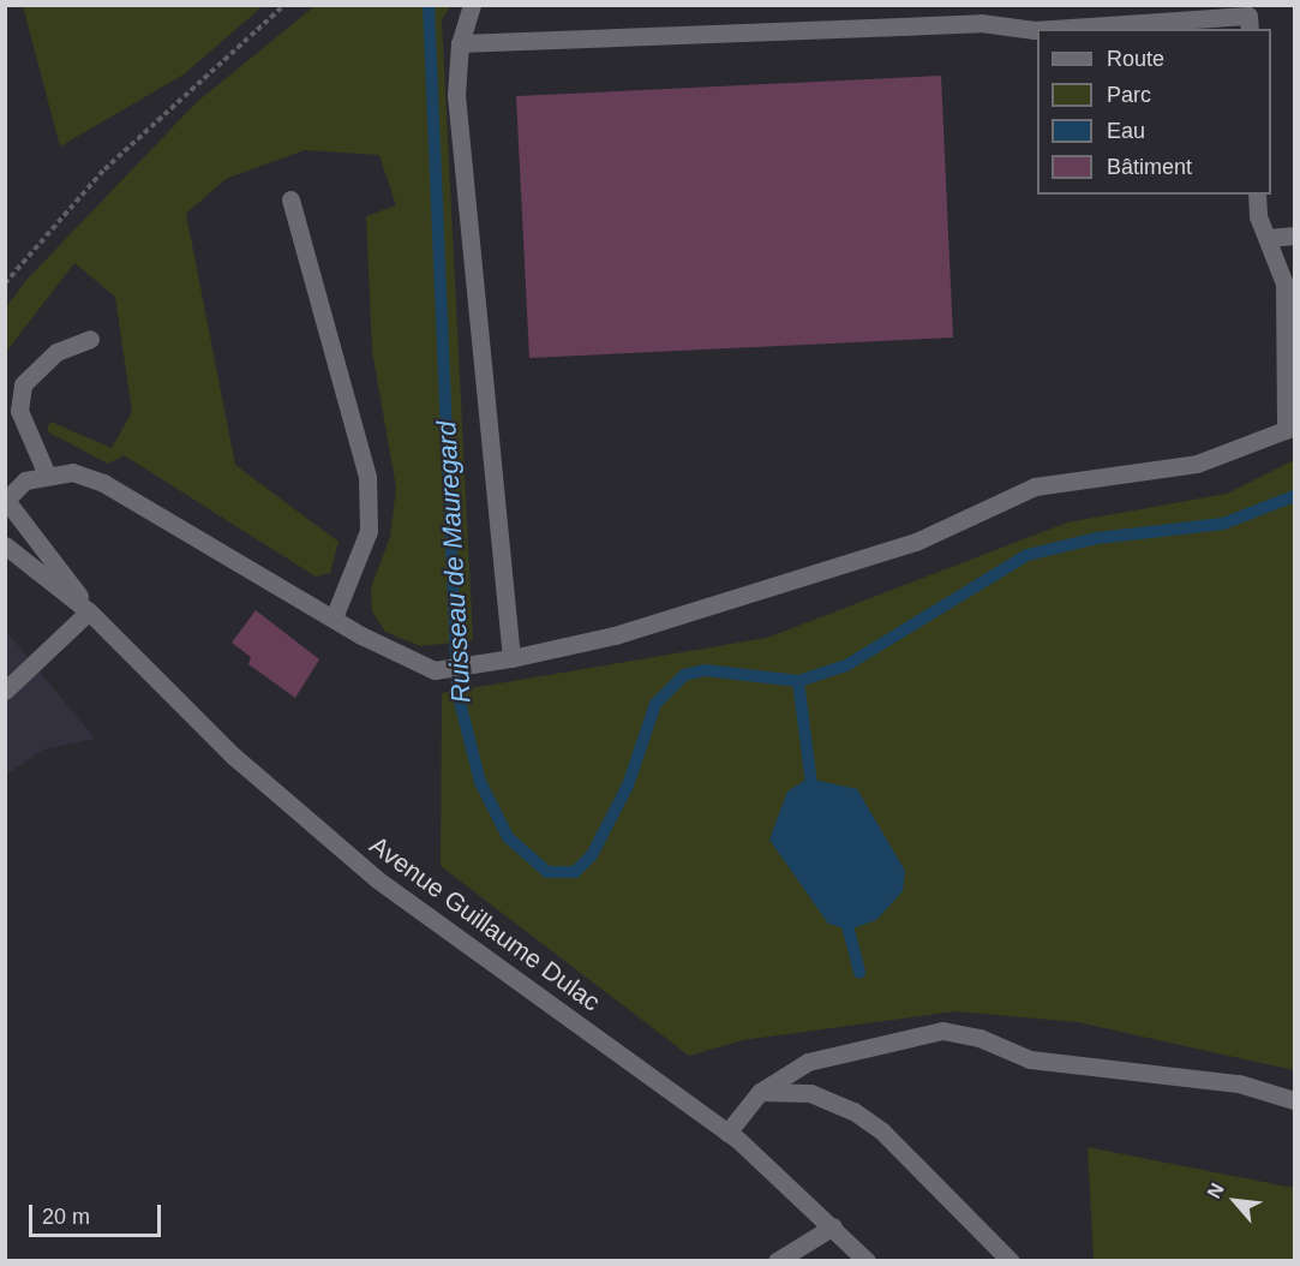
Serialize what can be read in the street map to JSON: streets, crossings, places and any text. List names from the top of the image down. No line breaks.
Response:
{"streets":{"main road":["Avenue Guillaume Dulac"]},"water":["Ruisseau de Mauregard"],"legend":["Route","Parc","Eau","Bâtiment"],"scale_bar":"20 m","north":"top left"}
